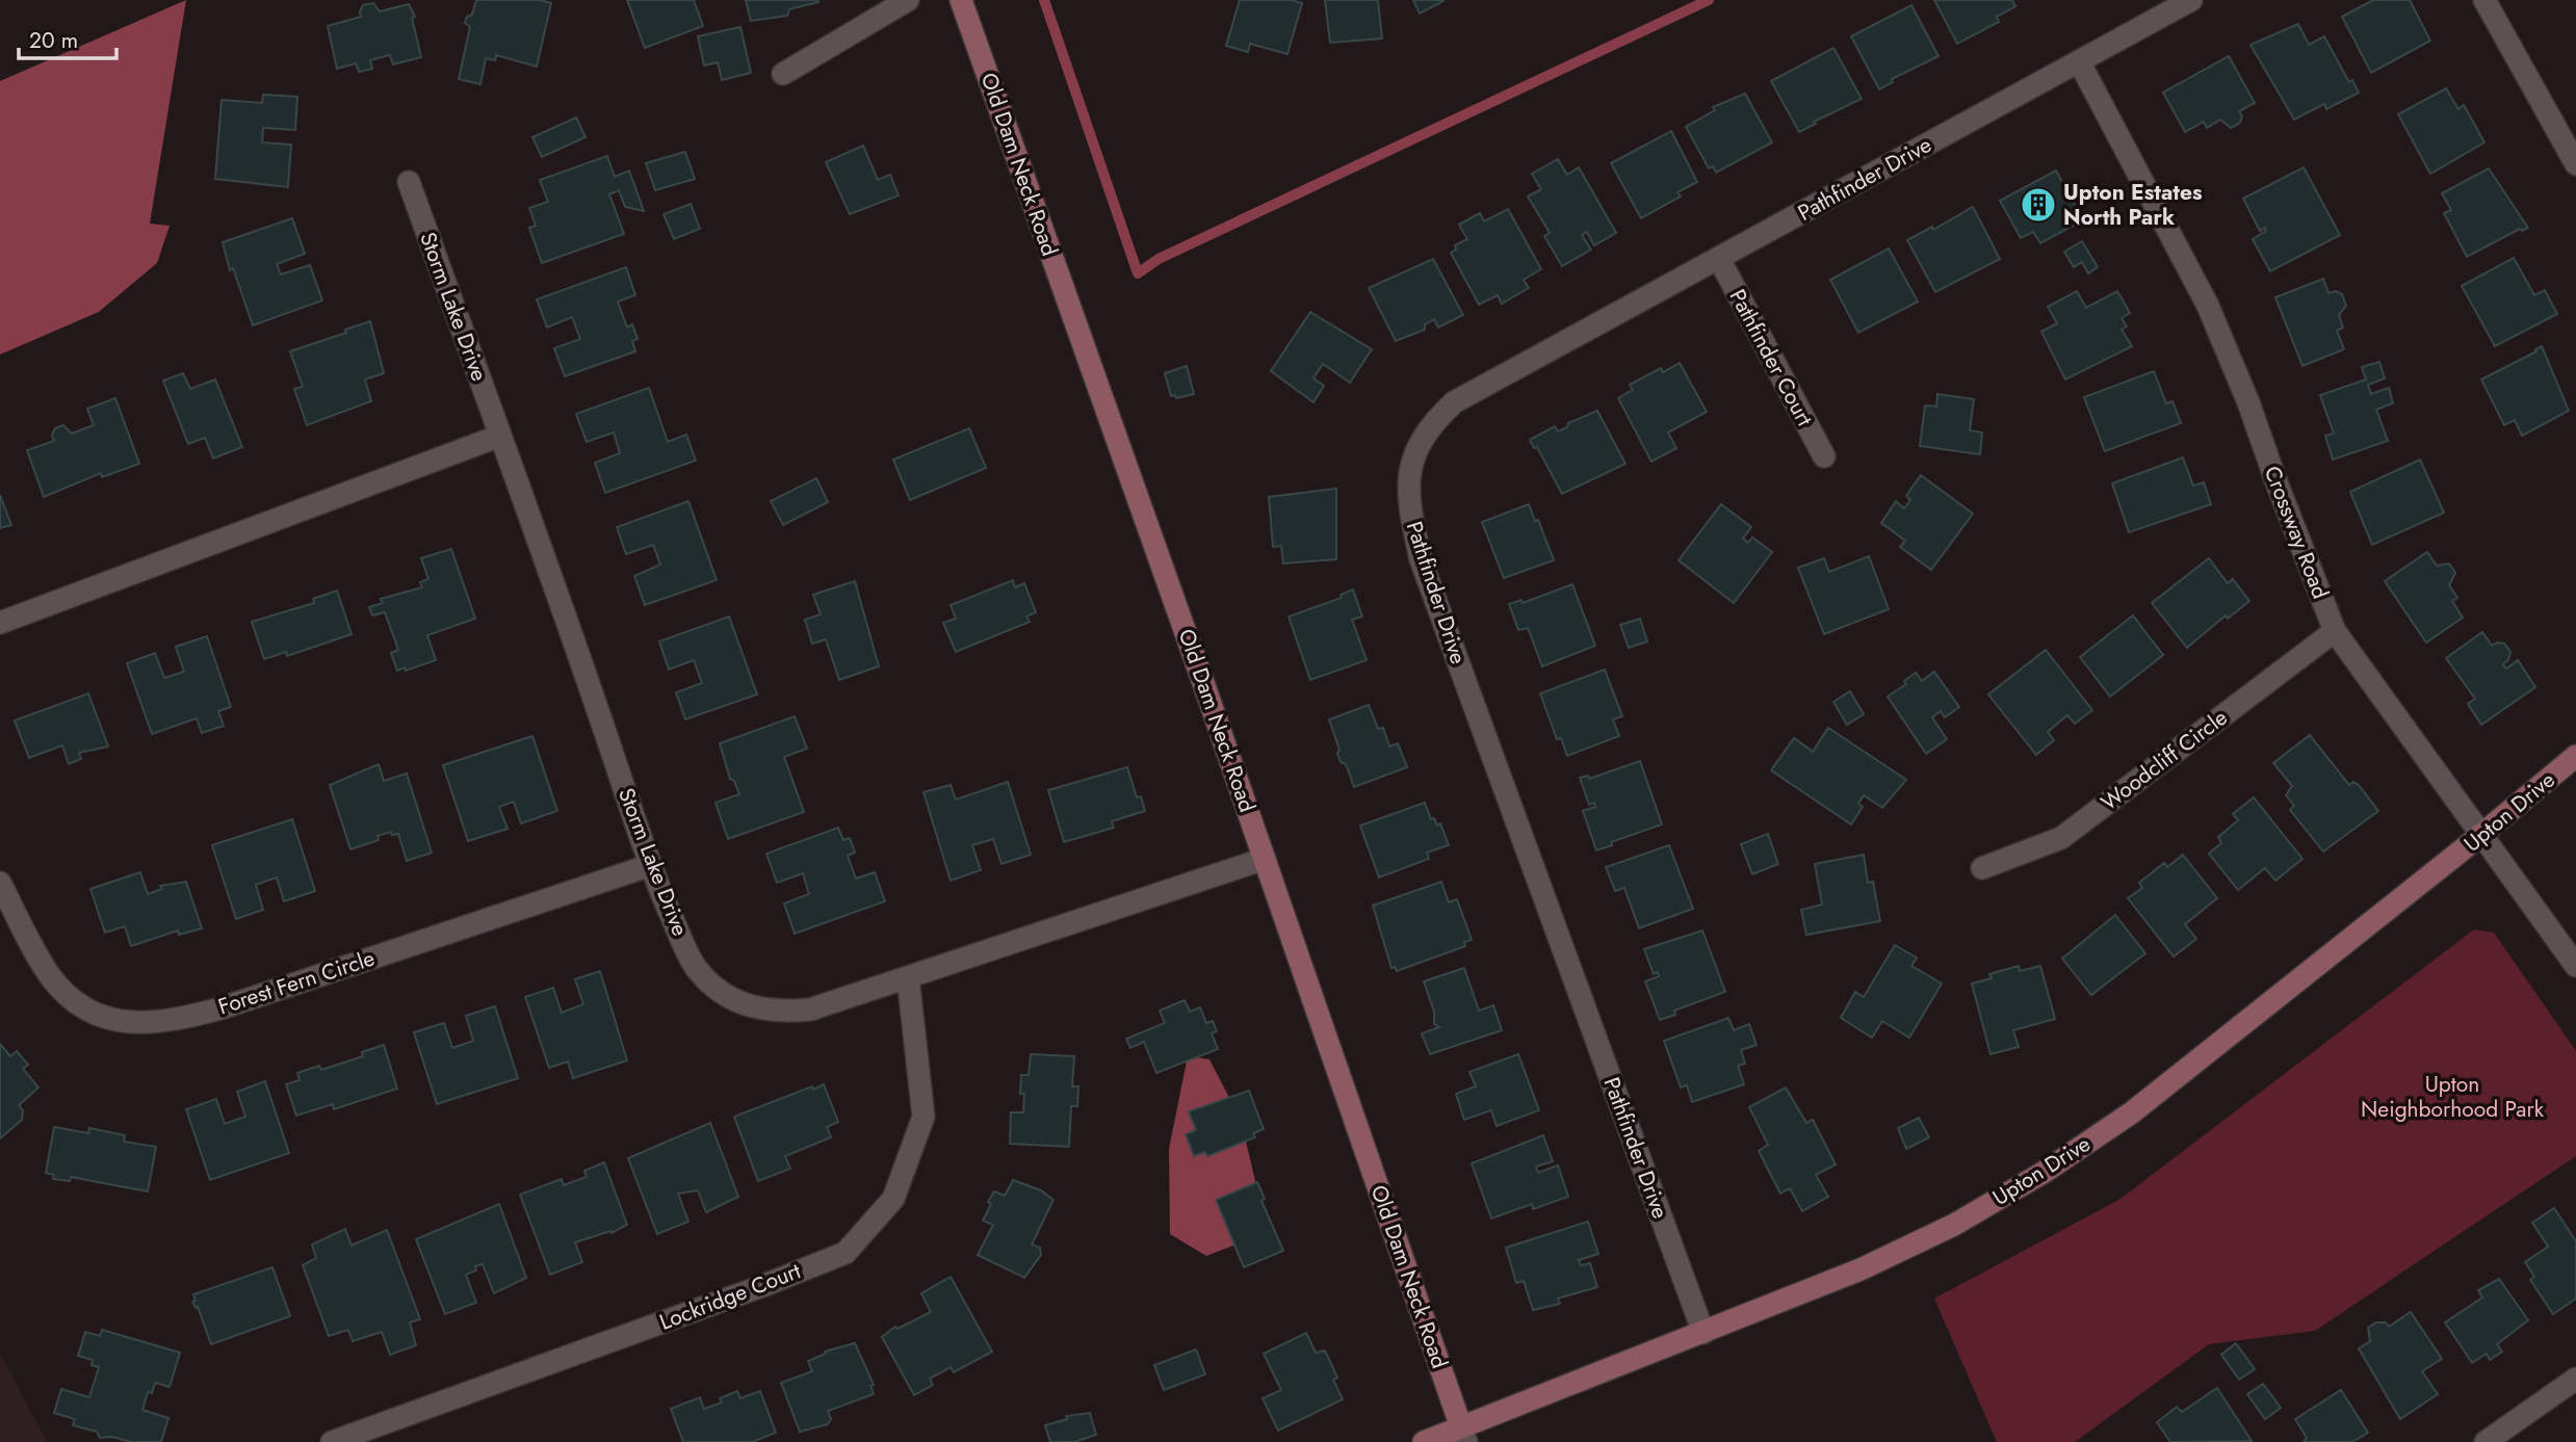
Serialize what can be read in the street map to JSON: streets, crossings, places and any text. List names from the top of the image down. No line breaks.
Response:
{"streets":{"street":["Old Dam Neck Road","Pathfinder Drive","Storm Lake Drive","Pathfinder Court","Crossway Road","Woodcliff Circle","Upton Drive","Forest Fern Circle","Lockridge Court"]},"crossings":[["Old Dam Neck Road","Storm Lake Drive"],["Old Dam Neck Road","Upton Drive"],["Pathfinder Drive","Pathfinder Court"],["Pathfinder Drive","Crossway Road"],["Pathfinder Drive","Upton Drive"],["Storm Lake Drive","Forest Fern Circle"],["Storm Lake Drive","Lockridge Court"],["Crossway Road","Woodcliff Circle"],["Crossway Road","Upton Drive"]],"parks":["Upton Neighborhood Park"],"places":{"building":["Upton Estates North Park"]},"scale_bar":"20 m"}
